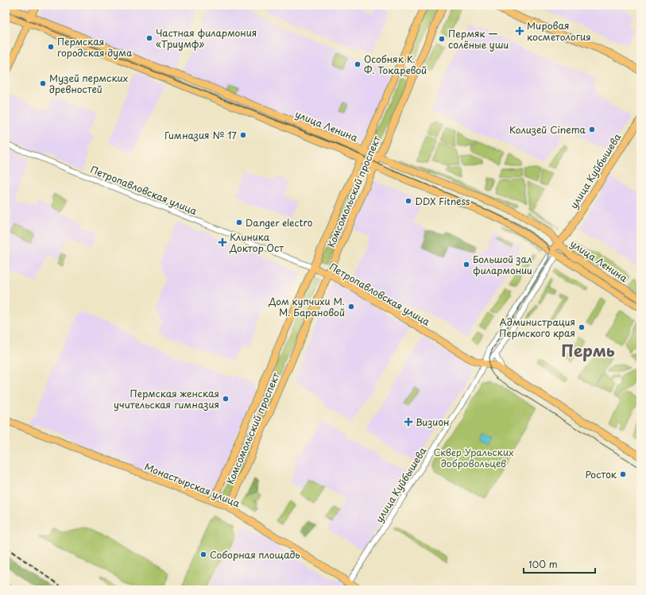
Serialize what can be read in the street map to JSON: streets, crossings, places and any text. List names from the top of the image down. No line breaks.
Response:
{"streets":{"main road":["улица Ленина","улица Куйбышева","Петропавловская улица","Комсомольский проспект","Монастырская улица"]},"crossings":[["улица Ленина","улица Куйбышева"],["улица Ленина","Комсомольский проспект"],["улица Куйбышева","Петропавловская улица"],["улица Куйбышева","Монастырская улица"],["Петропавловская улица","Комсомольский проспект"],["Комсомольский проспект","Монастырская улица"]],"districts":["Пермь"],"parks":["Сквер Уральских добровольцев"],"places":{"health":["Мировая косметология","Клиника Доктор Ост","Визион"],"other":["Частная филармония «Триумф»","Пермяк — солёные уши","Пермская городская дума","Особняк К. Ф. Токаревой","Музей пермских древностей","Колизей Cinema","Гимназия № 17","DDX Fitness","Danger electro","Большой зал филармонии","Дом купчихи М. М. Барановой","Администрация Пермского края","Пермская женская учительская гимназия","Росток","Соборная площадь"]},"scale_bar":"100 m"}
